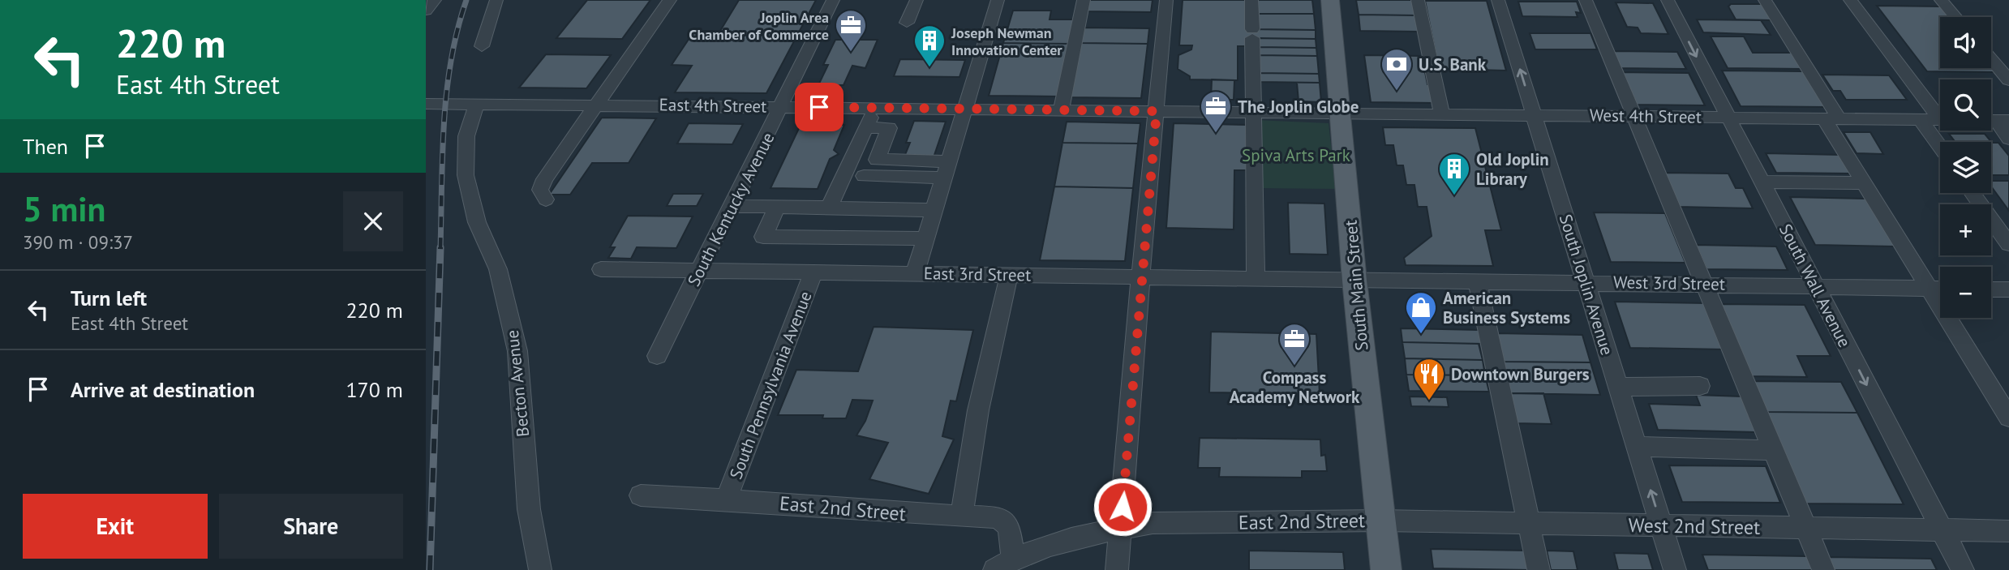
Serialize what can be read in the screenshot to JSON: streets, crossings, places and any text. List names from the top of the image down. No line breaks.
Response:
{"streets":{"main road":["South Main Street"],"street":["East 4th Street","West 4th Street","South Kentucky Avenue","East 3rd Street","West 3rd Street","South Joplin Avenue","South Wall Avenue","Becton Avenue","South Pennsylvania Avenue","East 2nd Street","West 2nd Street"]},"crossings":[["East 4th Street","West 4th Street"],["East 4th Street","South Kentucky Avenue"],["East 4th Street","South Main Street"],["East 4th Street","Becton Avenue"],["West 4th Street","South Joplin Avenue"],["West 4th Street","South Main Street"],["West 4th Street","South Wall Avenue"],["South Kentucky Avenue","East 3rd Street"],["East 3rd Street","West 3rd Street"],["East 3rd Street","South Main Street"],["East 3rd Street","South Pennsylvania Avenue"],["West 3rd Street","South Joplin Avenue"],["West 3rd Street","South Main Street"],["West 3rd Street","South Wall Avenue"],["South Joplin Avenue","West 2nd Street"],["South Main Street","East 2nd Street"],["South Main Street","West 2nd Street"],["South Wall Avenue","West 2nd Street"],["South Pennsylvania Avenue","East 2nd Street"],["East 2nd Street","West 2nd Street"]],"parks":["Spiva Arts Park"],"places":{"office":["Joplin Area Chamber of Commerce","The Joplin Globe","Compass Academy Network"],"building":["Joseph Newman Innovation Center","Old Joplin Library"],"bank":["U.S. Bank"],"shop":["American Business Systems"],"restaurant":["Downtown Burgers"]},"page":{"turn":["220 m","East 4th Street"],"map_buttons":["+","−"],"then":"Then","heading":["5 min","390 m · 09:37"],"list":[{"name":"Turn left","note":"East 4th Street","value":"220 m"},{"name":"Arrive at destination","value":"170 m"}],"buttons":["Exit","Share"]}}
